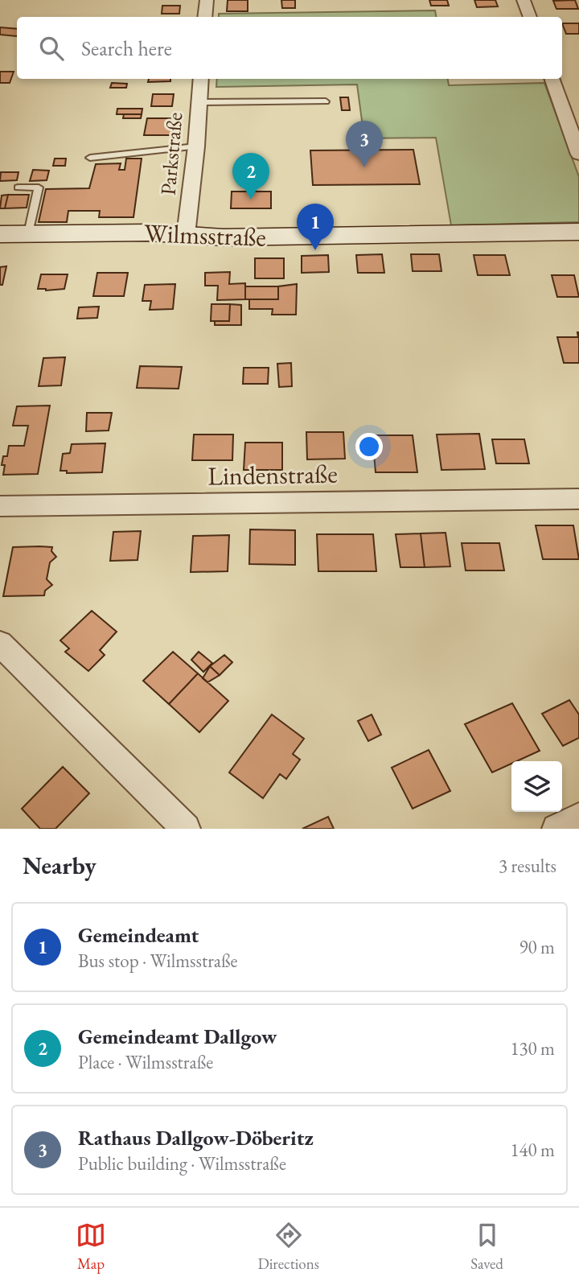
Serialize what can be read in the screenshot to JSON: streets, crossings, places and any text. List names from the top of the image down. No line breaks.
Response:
{"streets":{"street":["Parkstraße","Wilmsstraße","Lindenstraße"]},"crossings":[["Parkstraße","Wilmsstraße"]],"page":{"search":"Search here","pins":["3","2","1"],"heading":["Nearby","3 results"],"list":[{"mark":"1","name":"Gemeindeamt","note":"Bus stop · Wilmsstraße","value":"90 m"},{"mark":"2","name":"Gemeindeamt Dallgow","note":"Place · Wilmsstraße","value":"130 m"},{"mark":"3","name":"Rathaus Dallgow-Döberitz","note":"Public building · Wilmsstraße","value":"140 m"}],"nav":["Map","Directions","Saved"]}}
